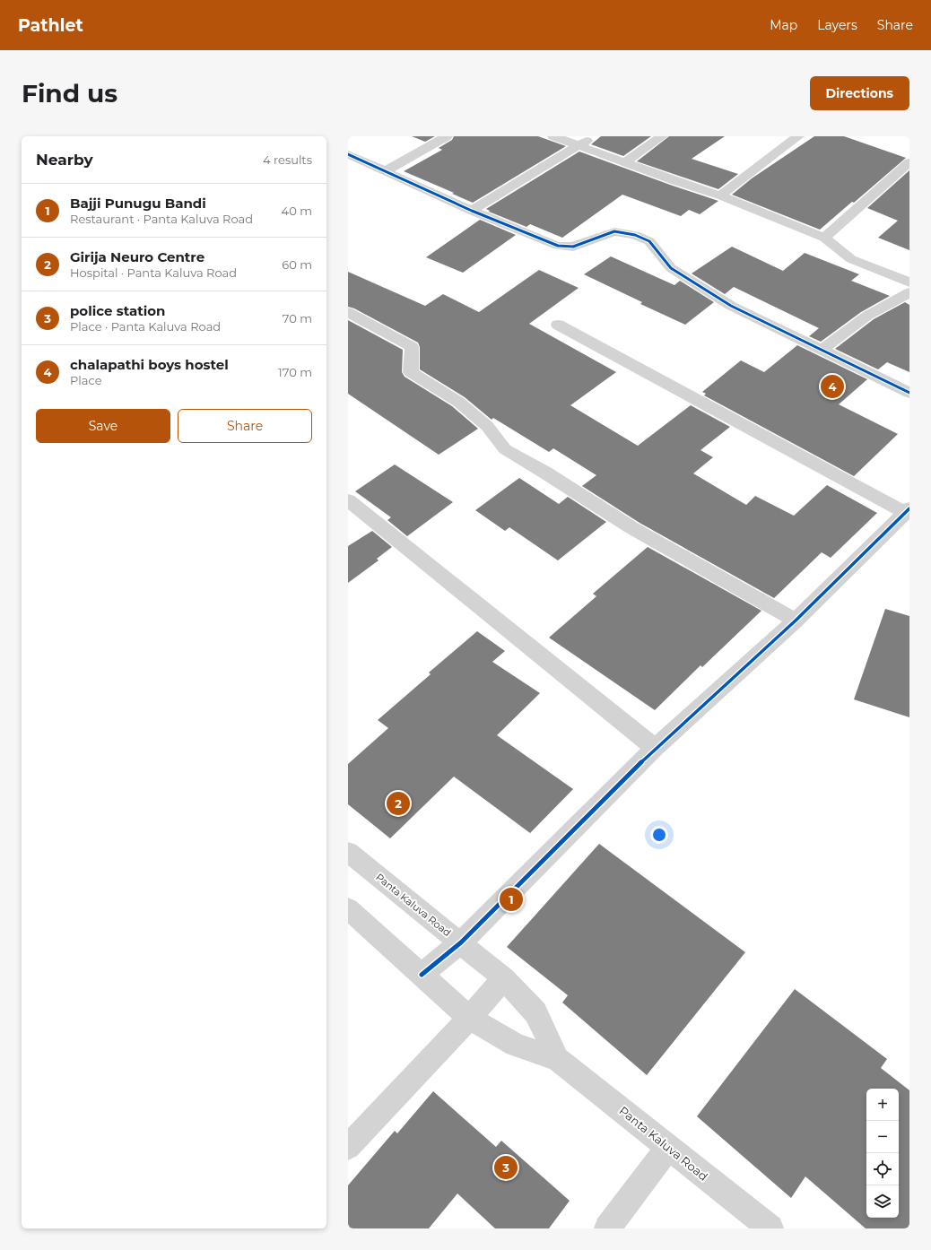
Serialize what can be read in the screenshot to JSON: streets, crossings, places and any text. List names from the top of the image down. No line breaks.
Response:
{"streets":{"street":["Panta Kaluva Road"]},"page":{"header":"Pathlet","nav":["Map","Layers","Share"],"buttons":["Directions",["Save","Share"]],"title":"Find us","heading":["Nearby","4 results"],"list":[{"mark":"1","name":"Bajji Punugu Bandi","note":"Restaurant · Panta Kaluva Road","value":"40 m"},{"mark":"2","name":"Girija Neuro Centre","note":"Hospital · Panta Kaluva Road","value":"60 m"},{"mark":"3","name":"police station","note":"Place · Panta Kaluva Road","value":"70 m"},{"mark":"4","name":"chalapathi boys hostel","note":"Place","value":"170 m"}],"pins":["4","2","1","3"],"map_buttons":["+","−"]}}
